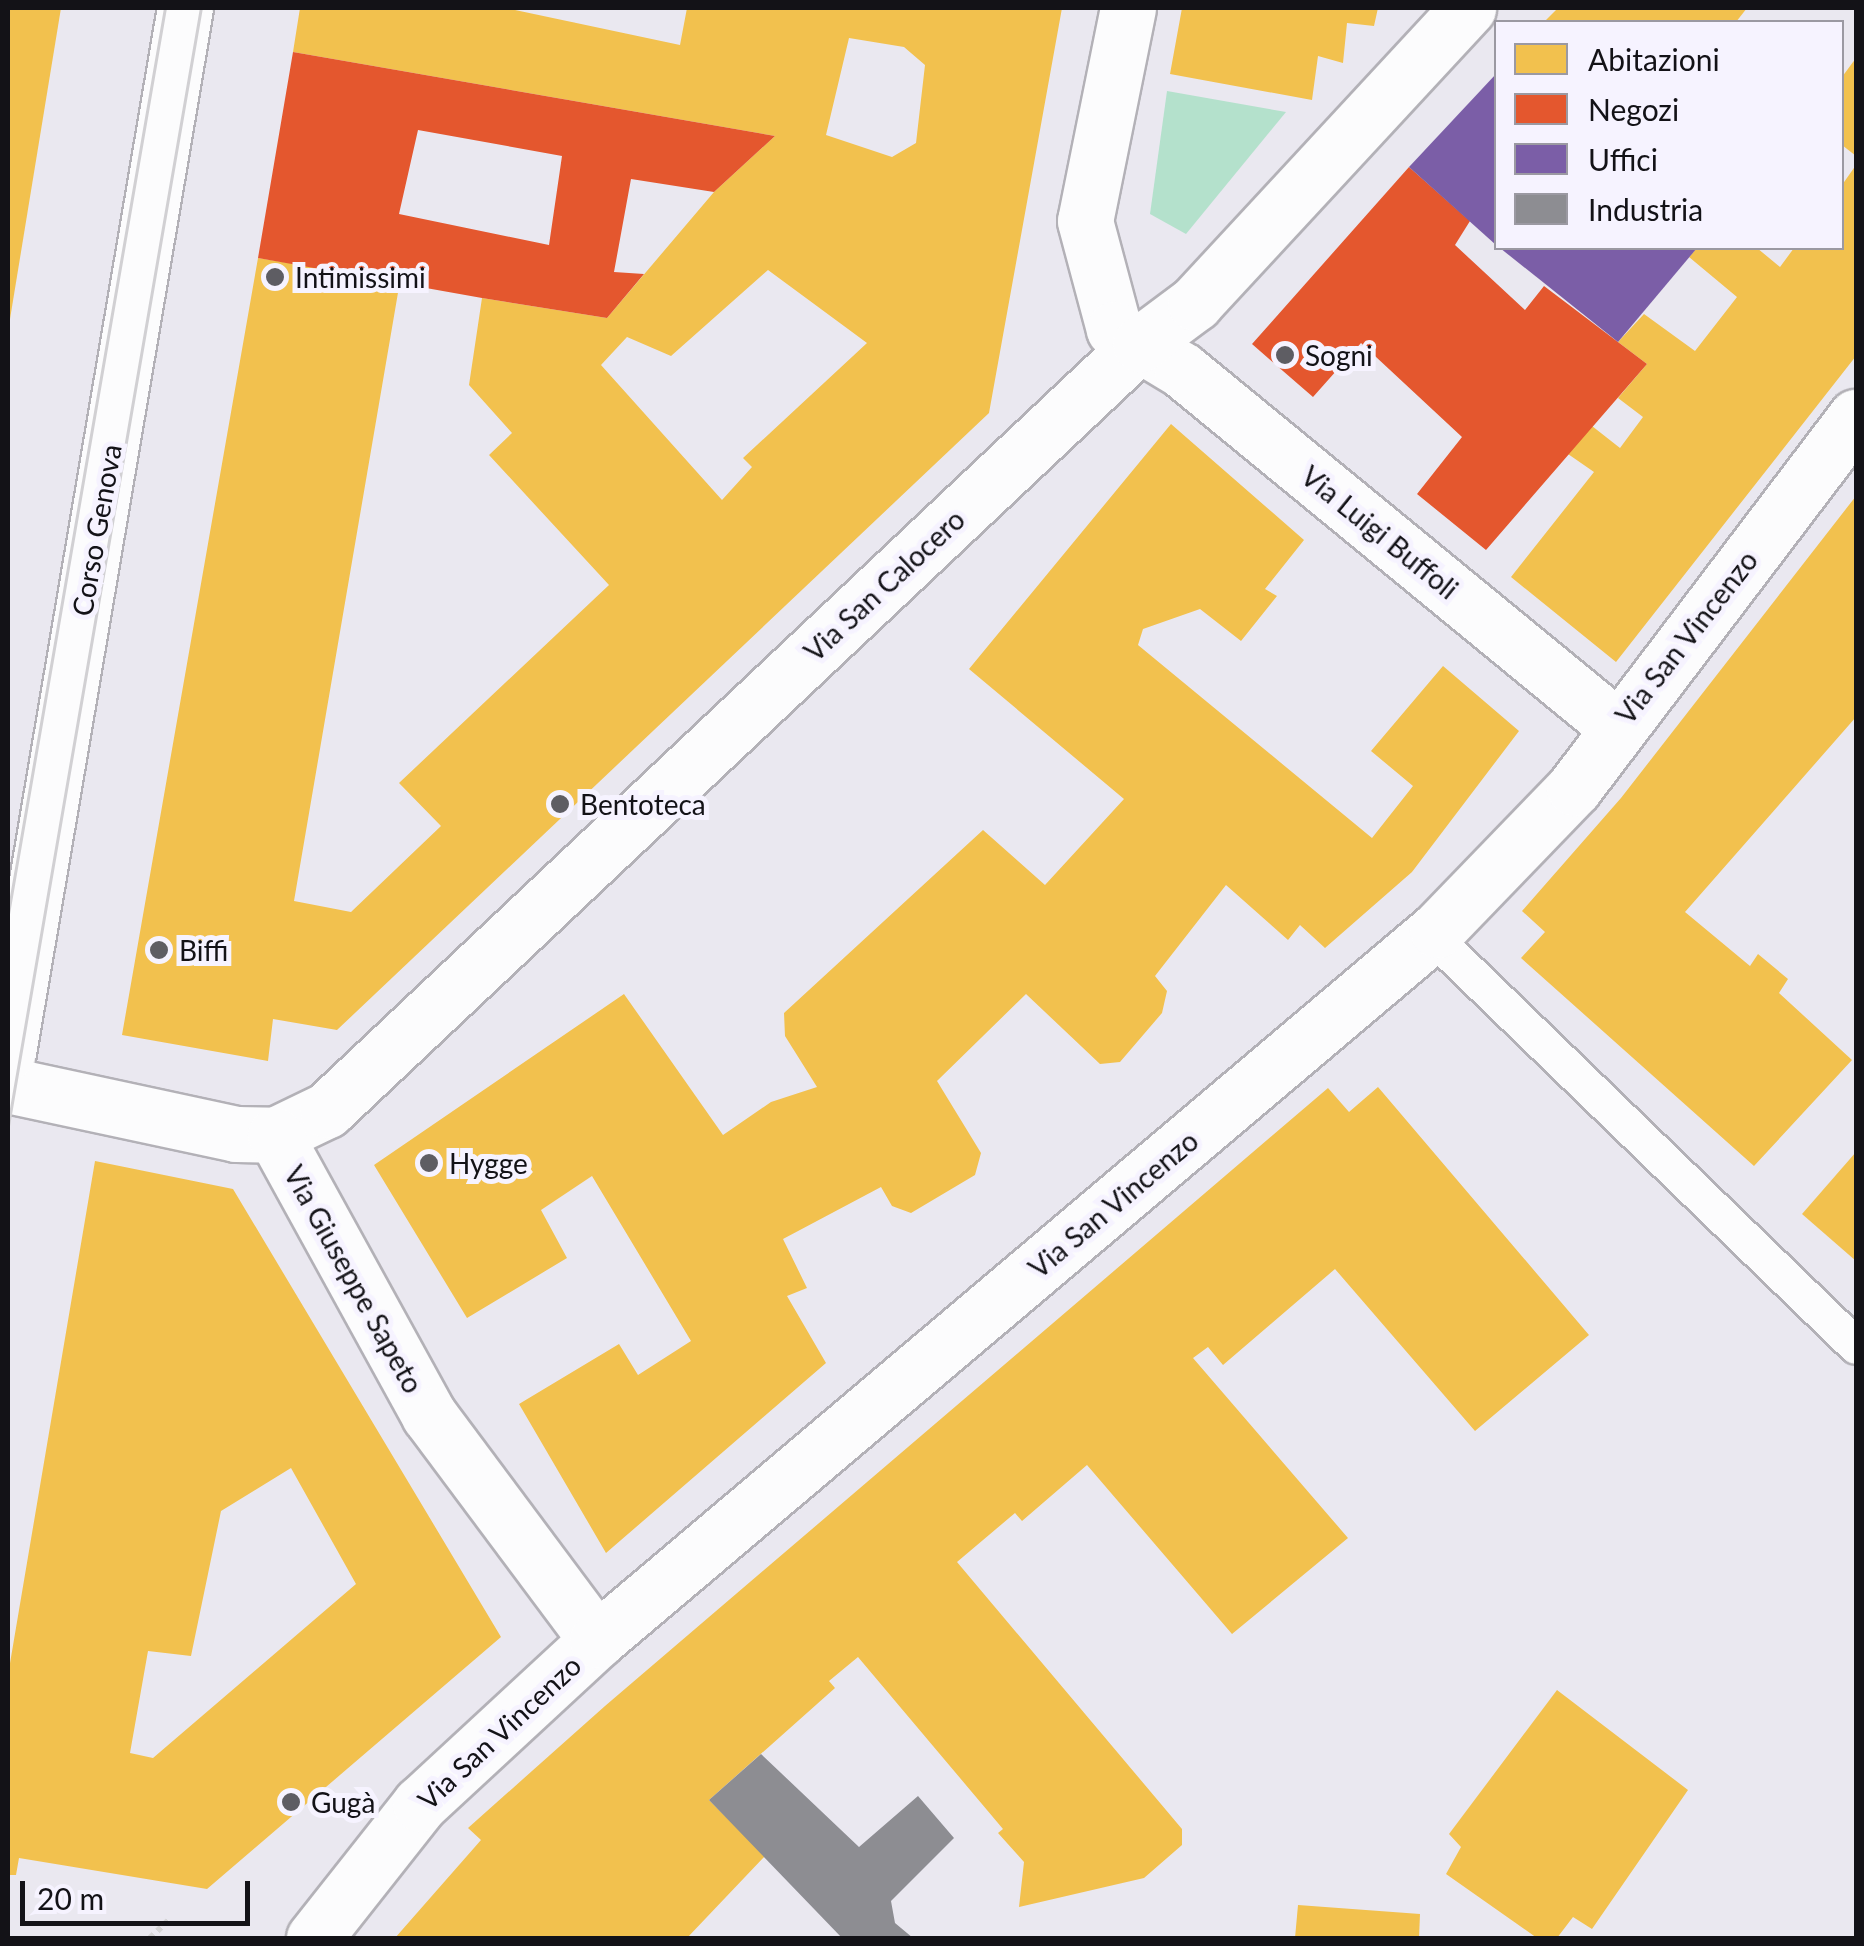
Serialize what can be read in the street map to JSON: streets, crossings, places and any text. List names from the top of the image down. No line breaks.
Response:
{"streets":{"street":["Corso Genova","Via Luigi Buffoli","Via San Calocero","Via San Vincenzo","Via Giuseppe Sapeto"]},"crossings":[["Via Luigi Buffoli","Via San Calocero"],["Via Luigi Buffoli","Via San Vincenzo"],["Via San Calocero","Via Giuseppe Sapeto"],["Via San Vincenzo","Via Giuseppe Sapeto"]],"places":["Intimissimi","Sogni","Bentoteca","Biffi","Hygge","Gugà"],"legend":["Abitazioni","Negozi","Uffici","Industria"],"scale_bar":"20 m"}
